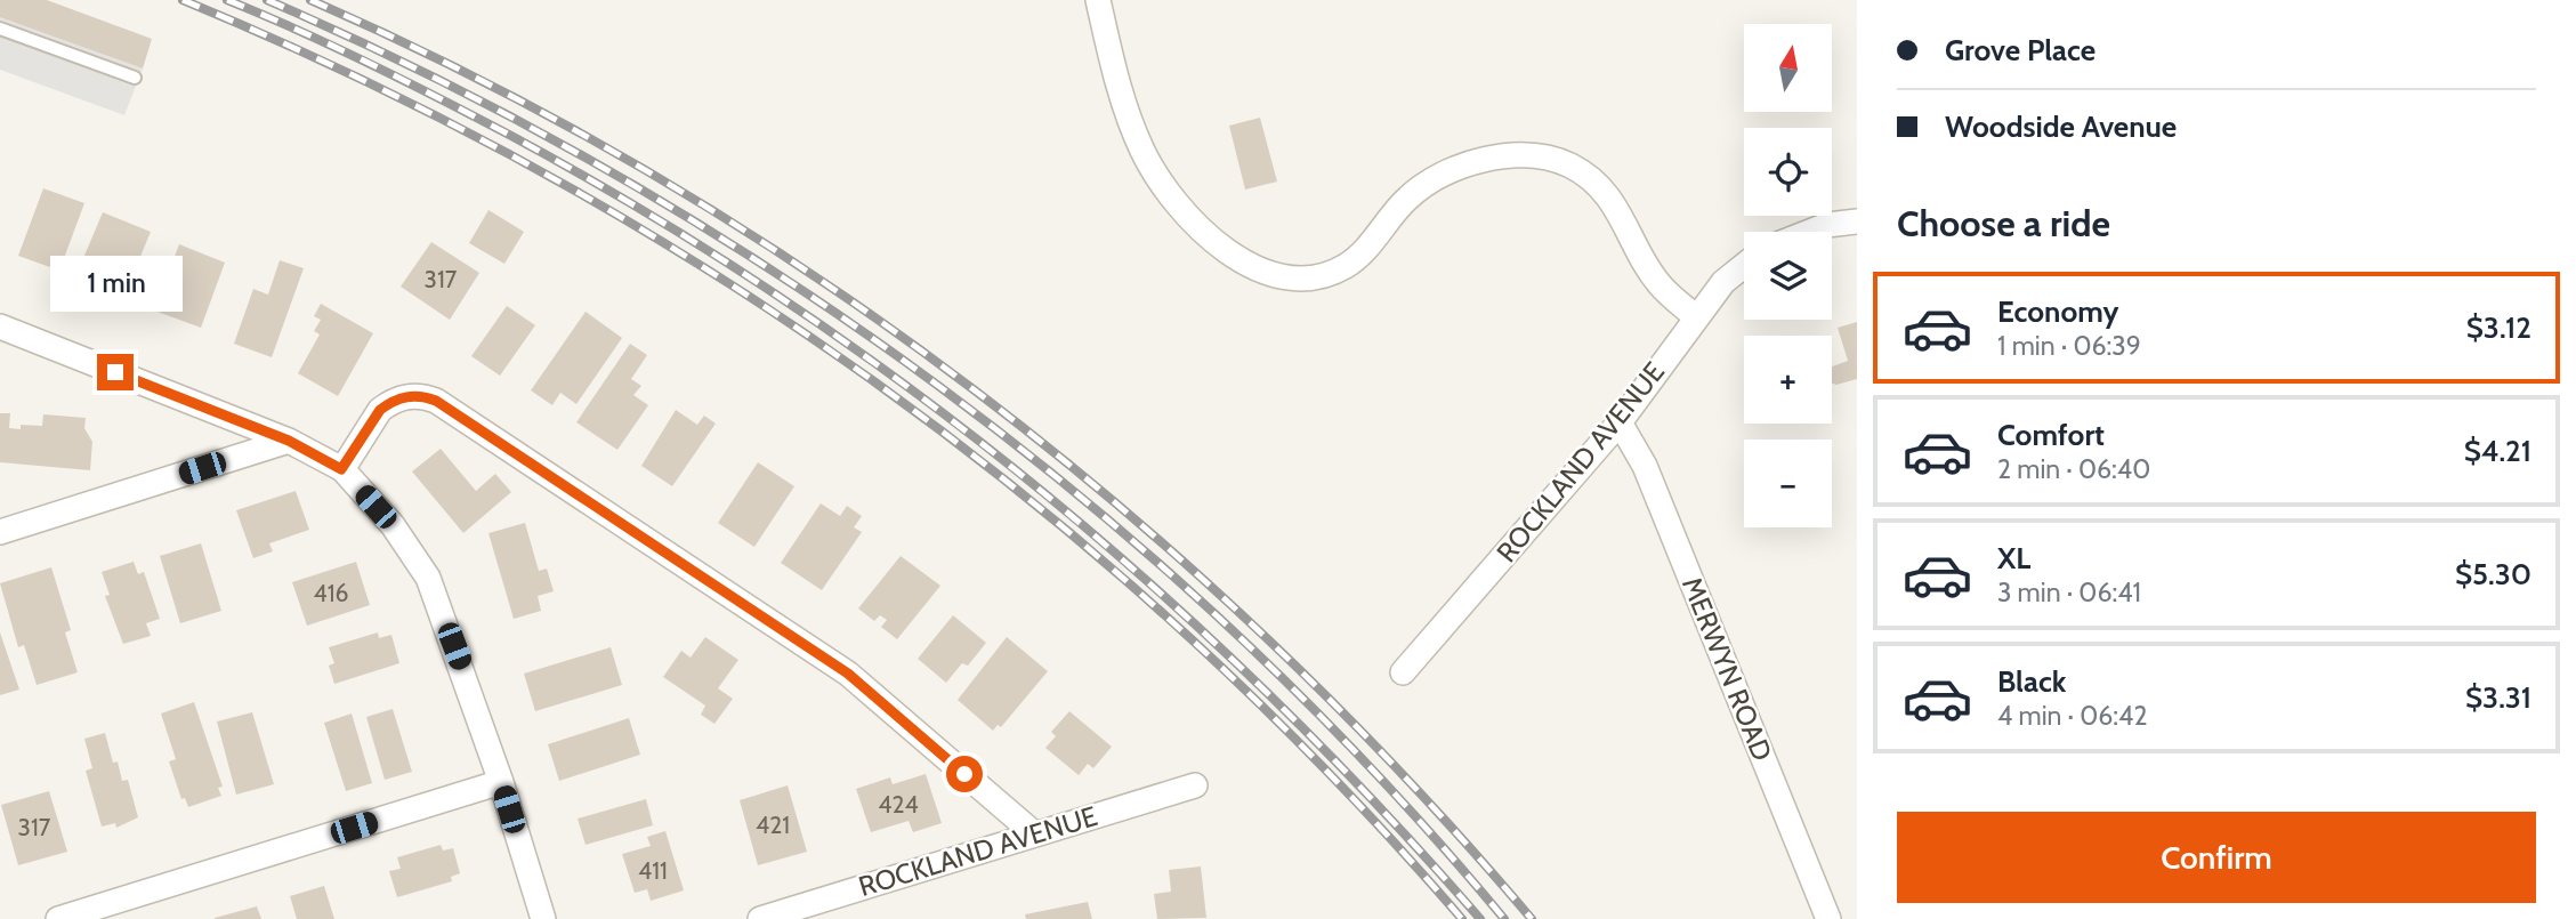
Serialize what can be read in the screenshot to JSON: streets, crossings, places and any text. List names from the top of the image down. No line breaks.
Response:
{"streets":{"street":["ROCKLAND AVENUE","MERWYN ROAD"]},"crossings":[["ROCKLAND AVENUE","MERWYN ROAD"]],"house_numbers":["317","416","424","421","317","411"],"north":"top","page":{"banner":["Grove Place","Woodside Avenue"],"map_buttons":["+","−"],"heading":"Choose a ride","bubble":"1 min","list":[{"name":"Economy","note":"1 min · 06:39","value":"$3.12"},{"name":"Comfort","note":"2 min · 06:40","value":"$4.21"},{"name":"XL","note":"3 min · 06:41","value":"$5.30"},{"name":"Black","note":"4 min · 06:42","value":"$3.31"}],"buttons":"Confirm"}}
